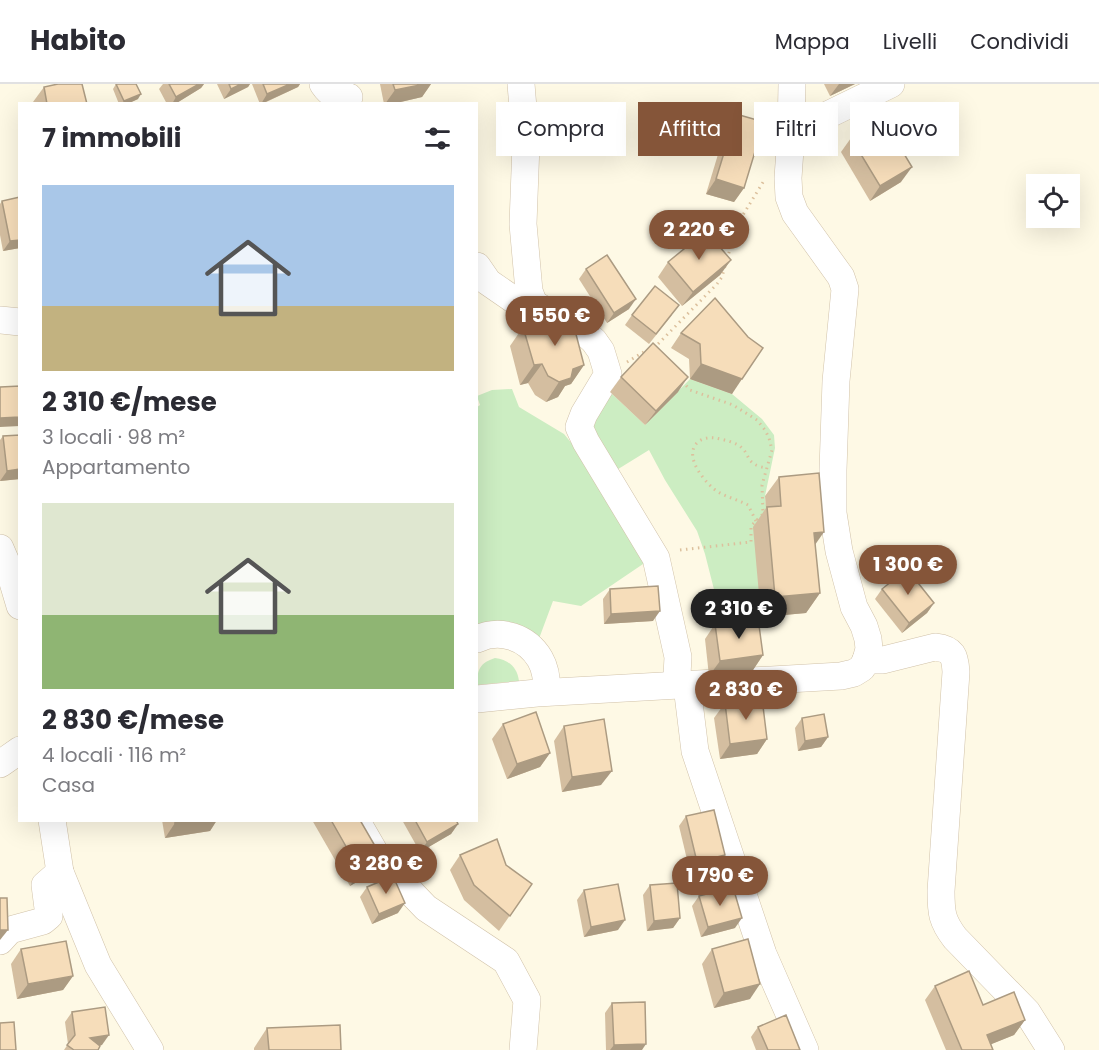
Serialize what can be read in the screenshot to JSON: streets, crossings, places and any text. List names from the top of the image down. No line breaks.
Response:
{"page":{"header":"Habito","nav":["Mappa","Livelli","Condividi"],"chip":["Compra","Affitta","Filtri","Nuovo"],"heading":"7 immobili","list":[{"name":"2 310 €/mese","note":"3 locali · 98 m² · Appartamento"},{"name":"2 830 €/mese","note":"4 locali · 116 m² · Casa"}],"price":["2 220 €","1 550 €","1 300 €","2 310 €","2 830 €","3 280 €","1 790 €"]}}
